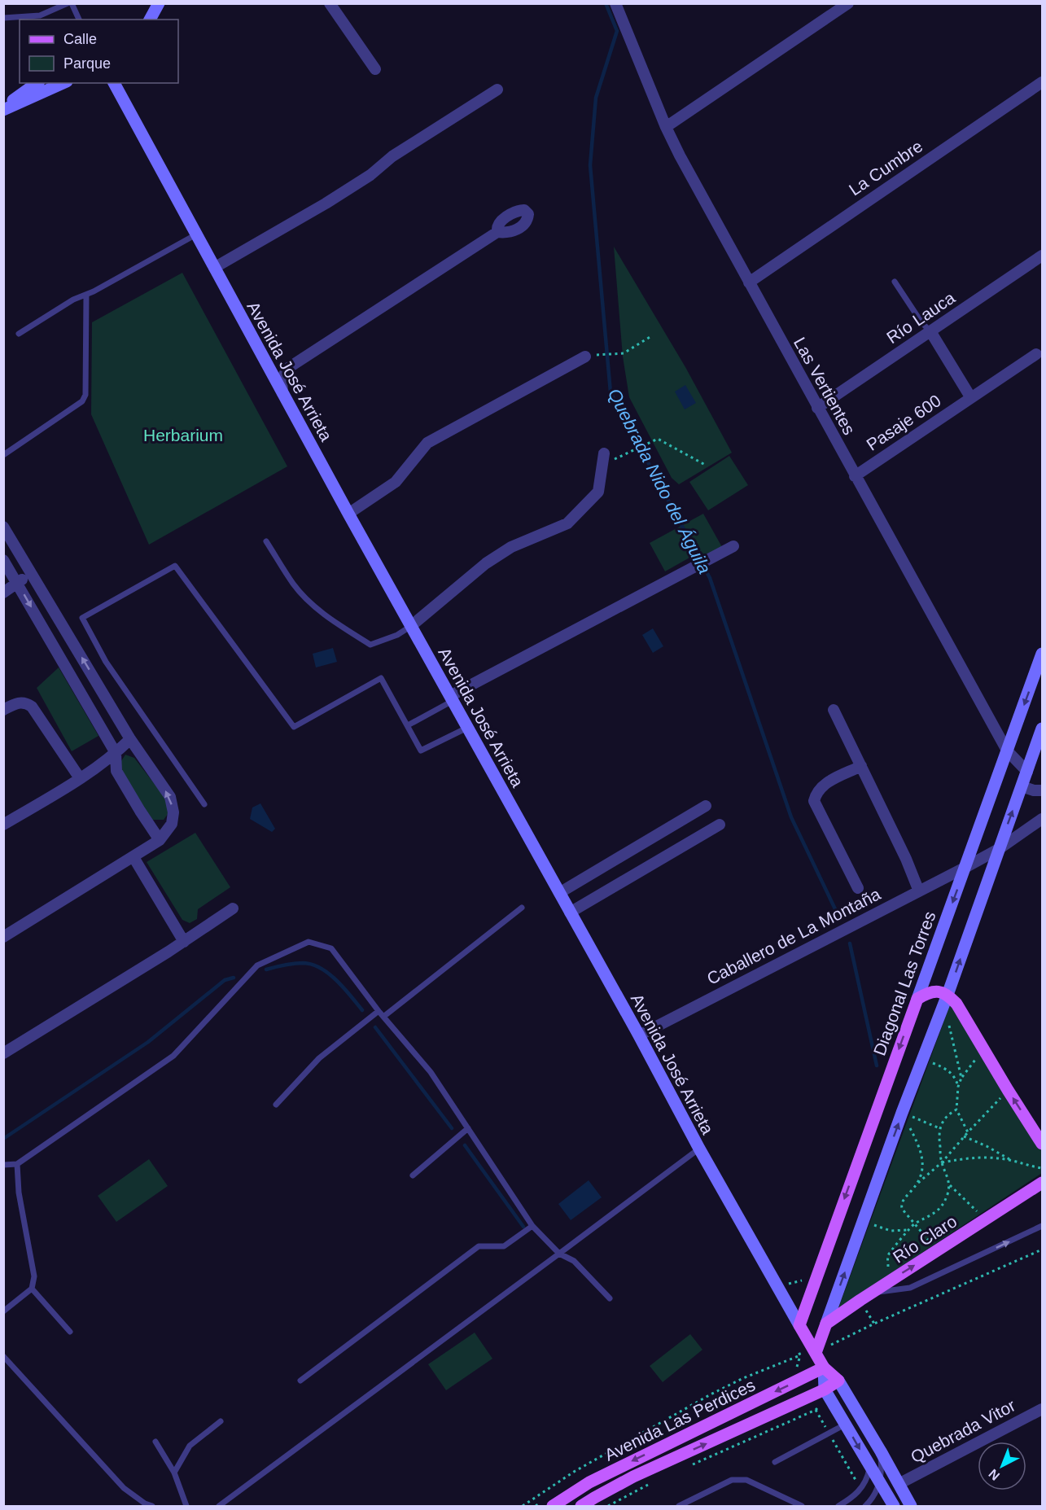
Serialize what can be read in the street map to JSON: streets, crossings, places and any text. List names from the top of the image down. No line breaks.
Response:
{"streets":{"main road":["Avenida José Arrieta","Diagonal Las Torres","Río Claro","Avenida Las Perdices"],"street":["La Cumbre","Río Lauca","Las Vertientes","Pasaje 600","Caballero de La Montaña","Quebrada Vitor"]},"crossings":[["La Cumbre","Las Vertientes"],["Río Lauca","Las Vertientes"],["Avenida José Arrieta","Caballero de La Montaña"],["Avenida José Arrieta","Diagonal Las Torres"],["Avenida José Arrieta","Avenida Las Perdices"],["Avenida José Arrieta","Quebrada Vitor"],["Las Vertientes","Pasaje 600"],["Las Vertientes","Diagonal Las Torres"],["Caballero de La Montaña","Diagonal Las Torres"]],"water":["Quebrada Nido del Águila"],"parks":["Herbarium"],"legend":["Calle","Parque"],"north":"bottom left"}
